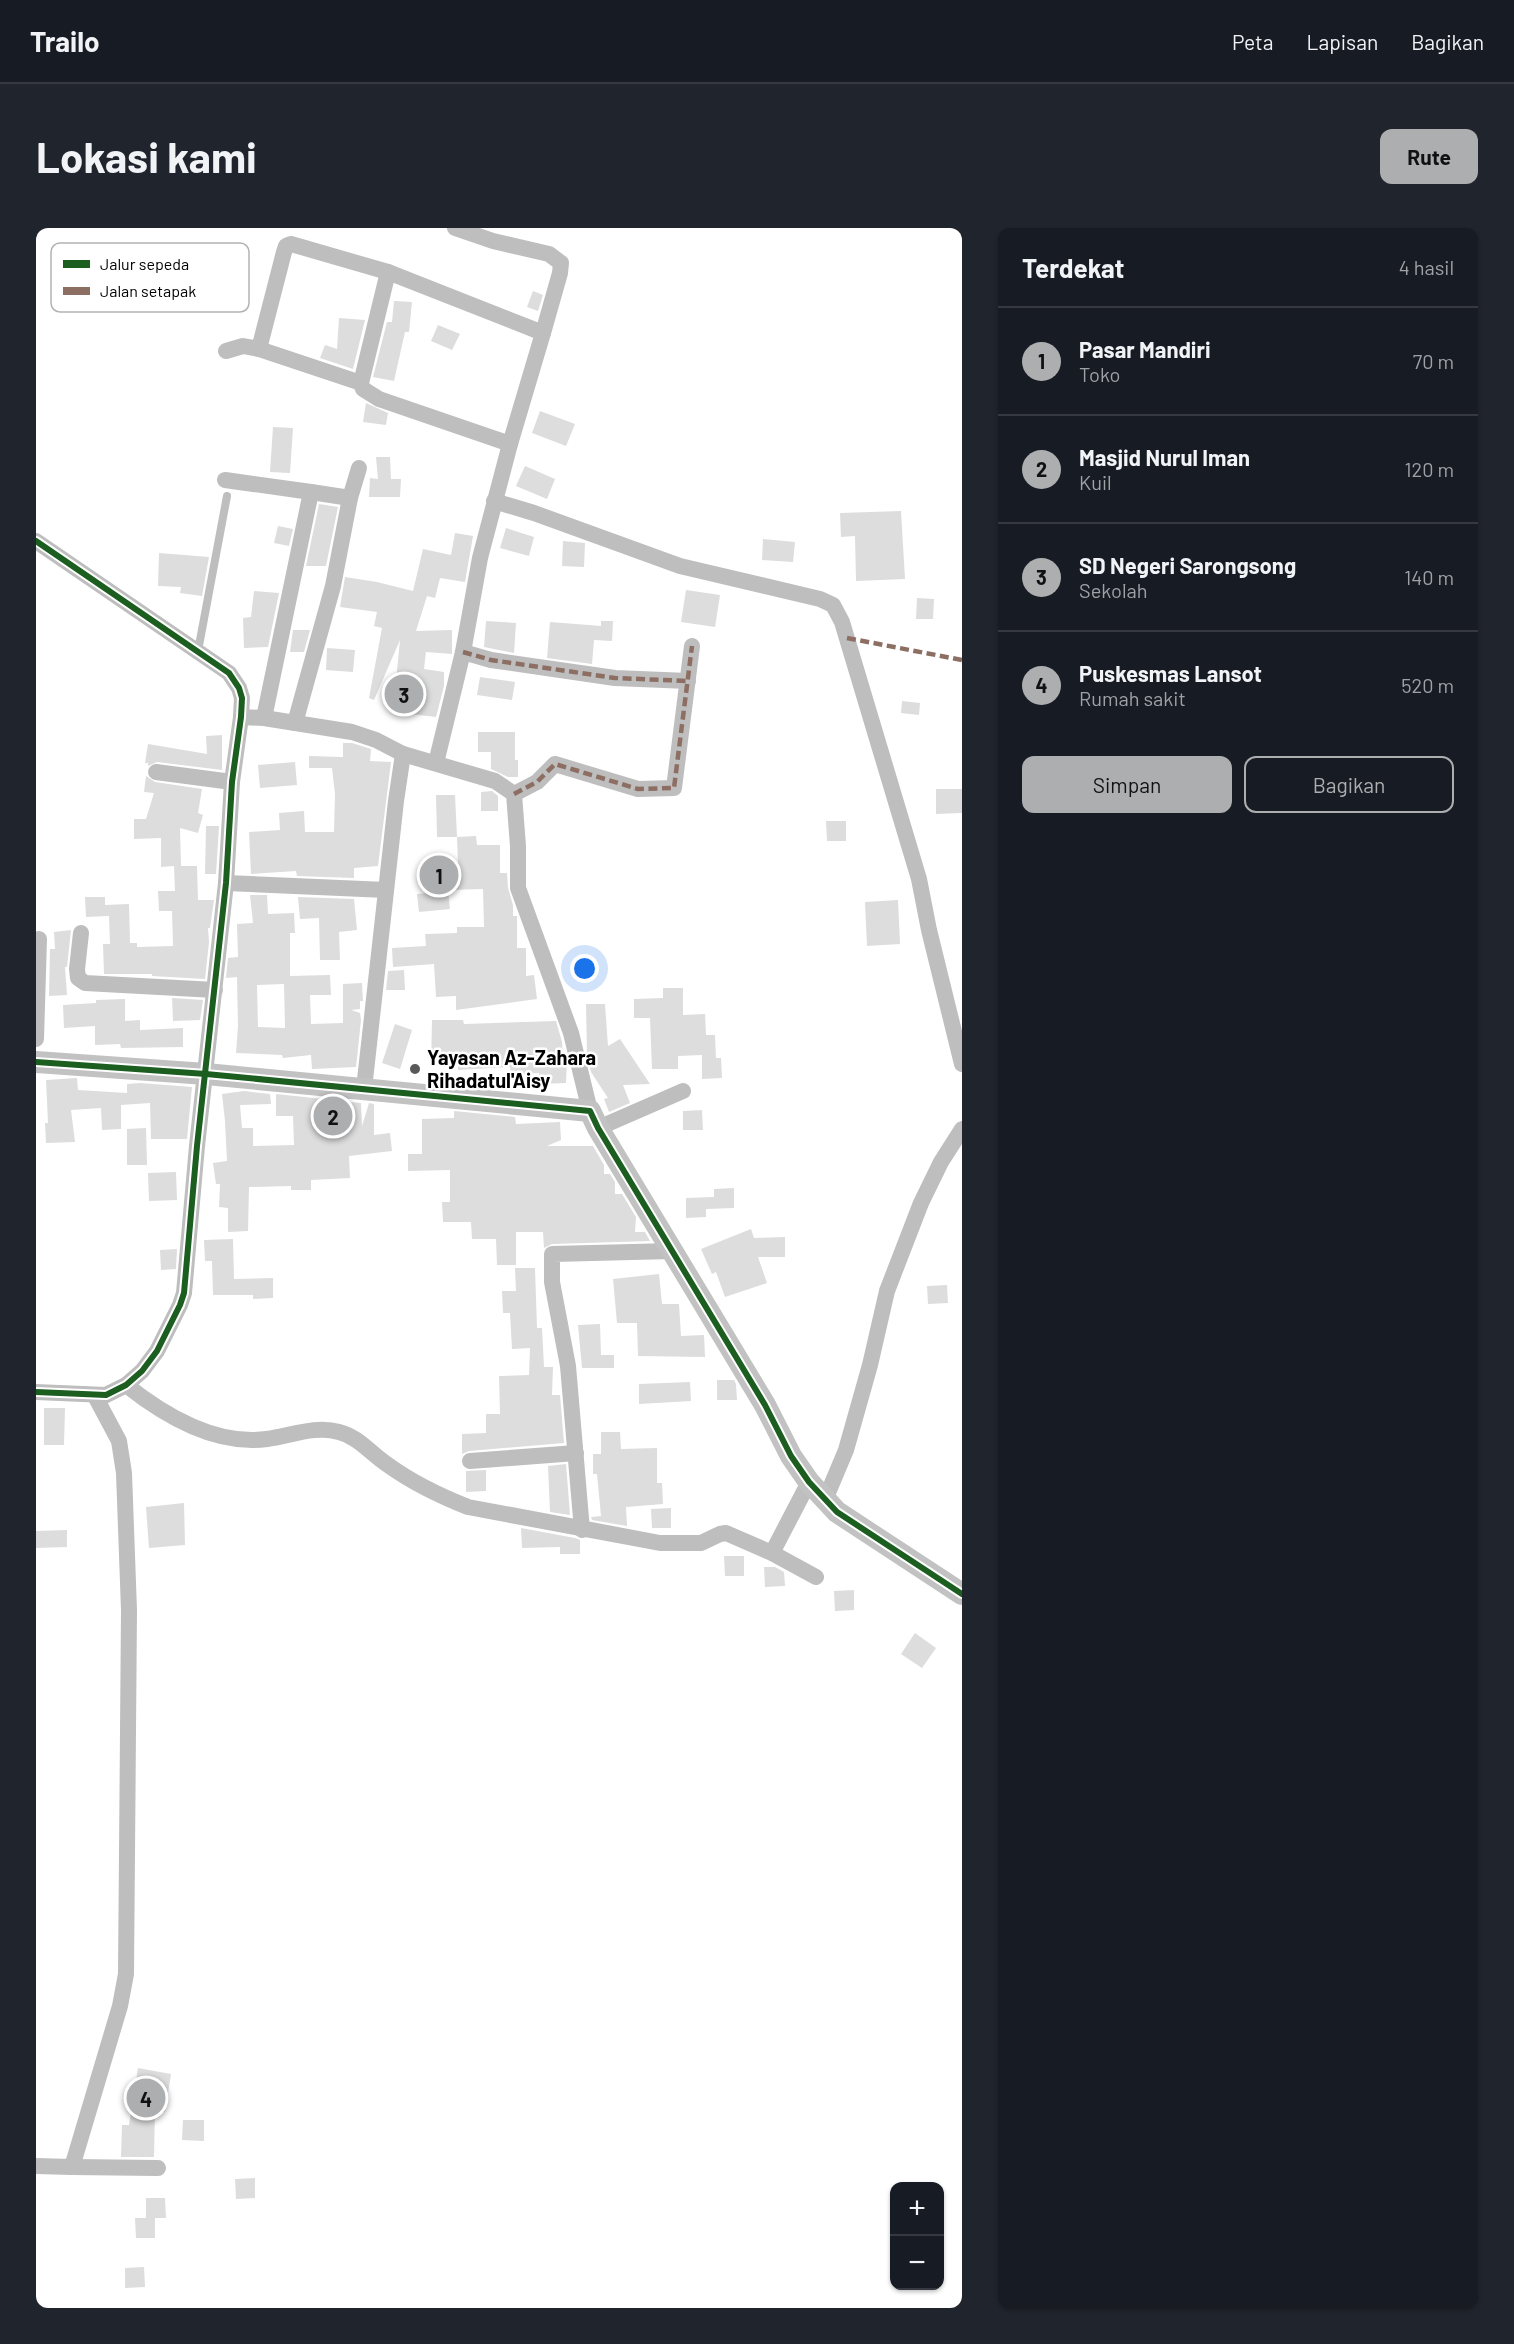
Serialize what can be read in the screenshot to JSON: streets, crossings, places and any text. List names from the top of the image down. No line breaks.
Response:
{"places":["Yayasan Az-Zahara Rihadatul'Aisy"],"legend":["Jalur sepeda","Jalan setapak"],"page":{"header":"Trailo","nav":["Peta","Lapisan","Bagikan"],"buttons":["Rute",["Simpan","Bagikan"]],"title":"Lokasi kami","heading":["Terdekat","4 hasil"],"list":[{"mark":"1","name":"Pasar Mandiri","note":"Toko","value":"70 m"},{"mark":"2","name":"Masjid Nurul Iman","note":"Kuil","value":"120 m"},{"mark":"3","name":"SD Negeri Sarongsong","note":"Sekolah","value":"140 m"},{"mark":"4","name":"Puskesmas Lansot","note":"Rumah sakit","value":"520 m"}],"pins":["3","1","2","4"],"map_buttons":["+","−"]}}
